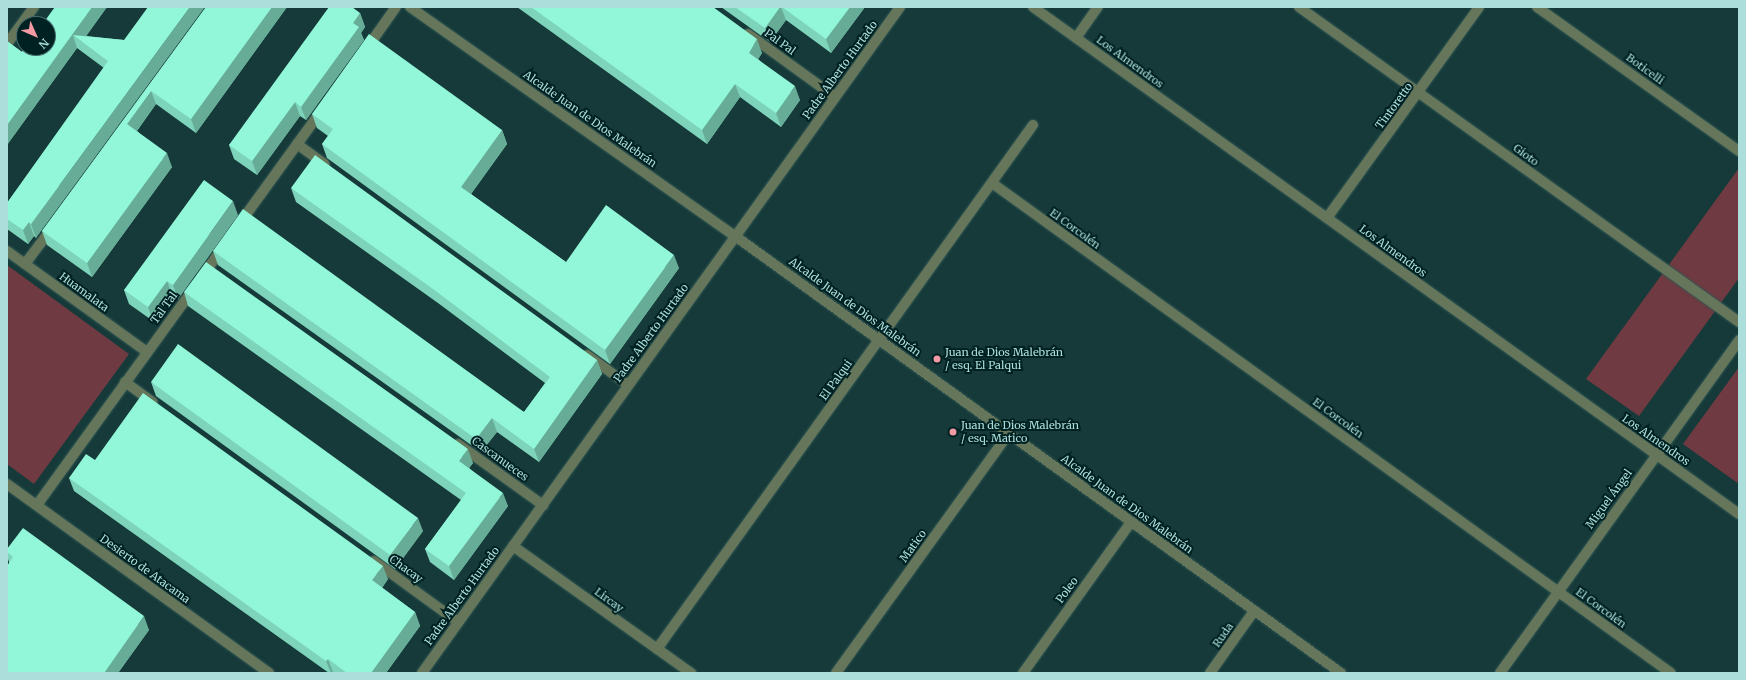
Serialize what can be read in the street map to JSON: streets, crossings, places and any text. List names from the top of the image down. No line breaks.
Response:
{"streets":{"street":["Pal Pal","Los Almendros","Boticelli","Padre Alberto Hurtado","Tintoretto","Alcalde Juan de Dios Malebrán","Gioto","El Corcolén","Huamalata","Tal Tal","El Palqui","Cascanueces","Miguel Ángel","Matico","Desierto de Atacama","Chacay","Poleo","Lircay","Ruda"]},"crossings":[["Pal Pal","Padre Alberto Hurtado"],["Los Almendros","Tintoretto"],["Los Almendros","Miguel Ángel"],["Padre Alberto Hurtado","Alcalde Juan de Dios Malebrán"],["Padre Alberto Hurtado","Cascanueces"],["Padre Alberto Hurtado","Chacay"],["Padre Alberto Hurtado","Lircay"],["Tintoretto","Gioto"],["Alcalde Juan de Dios Malebrán","El Palqui"],["Alcalde Juan de Dios Malebrán","Matico"],["Alcalde Juan de Dios Malebrán","Poleo"],["Alcalde Juan de Dios Malebrán","Ruda"],["El Corcolén","El Palqui"],["El Corcolén","Miguel Ángel"],["Huamalata","Tal Tal"],["Tal Tal","Desierto de Atacama"],["El Palqui","Lircay"]],"places":["Juan de Dios Malebrán / esq. El Palqui","Juan de Dios Malebrán / esq. Matico"],"north":"bottom right"}
